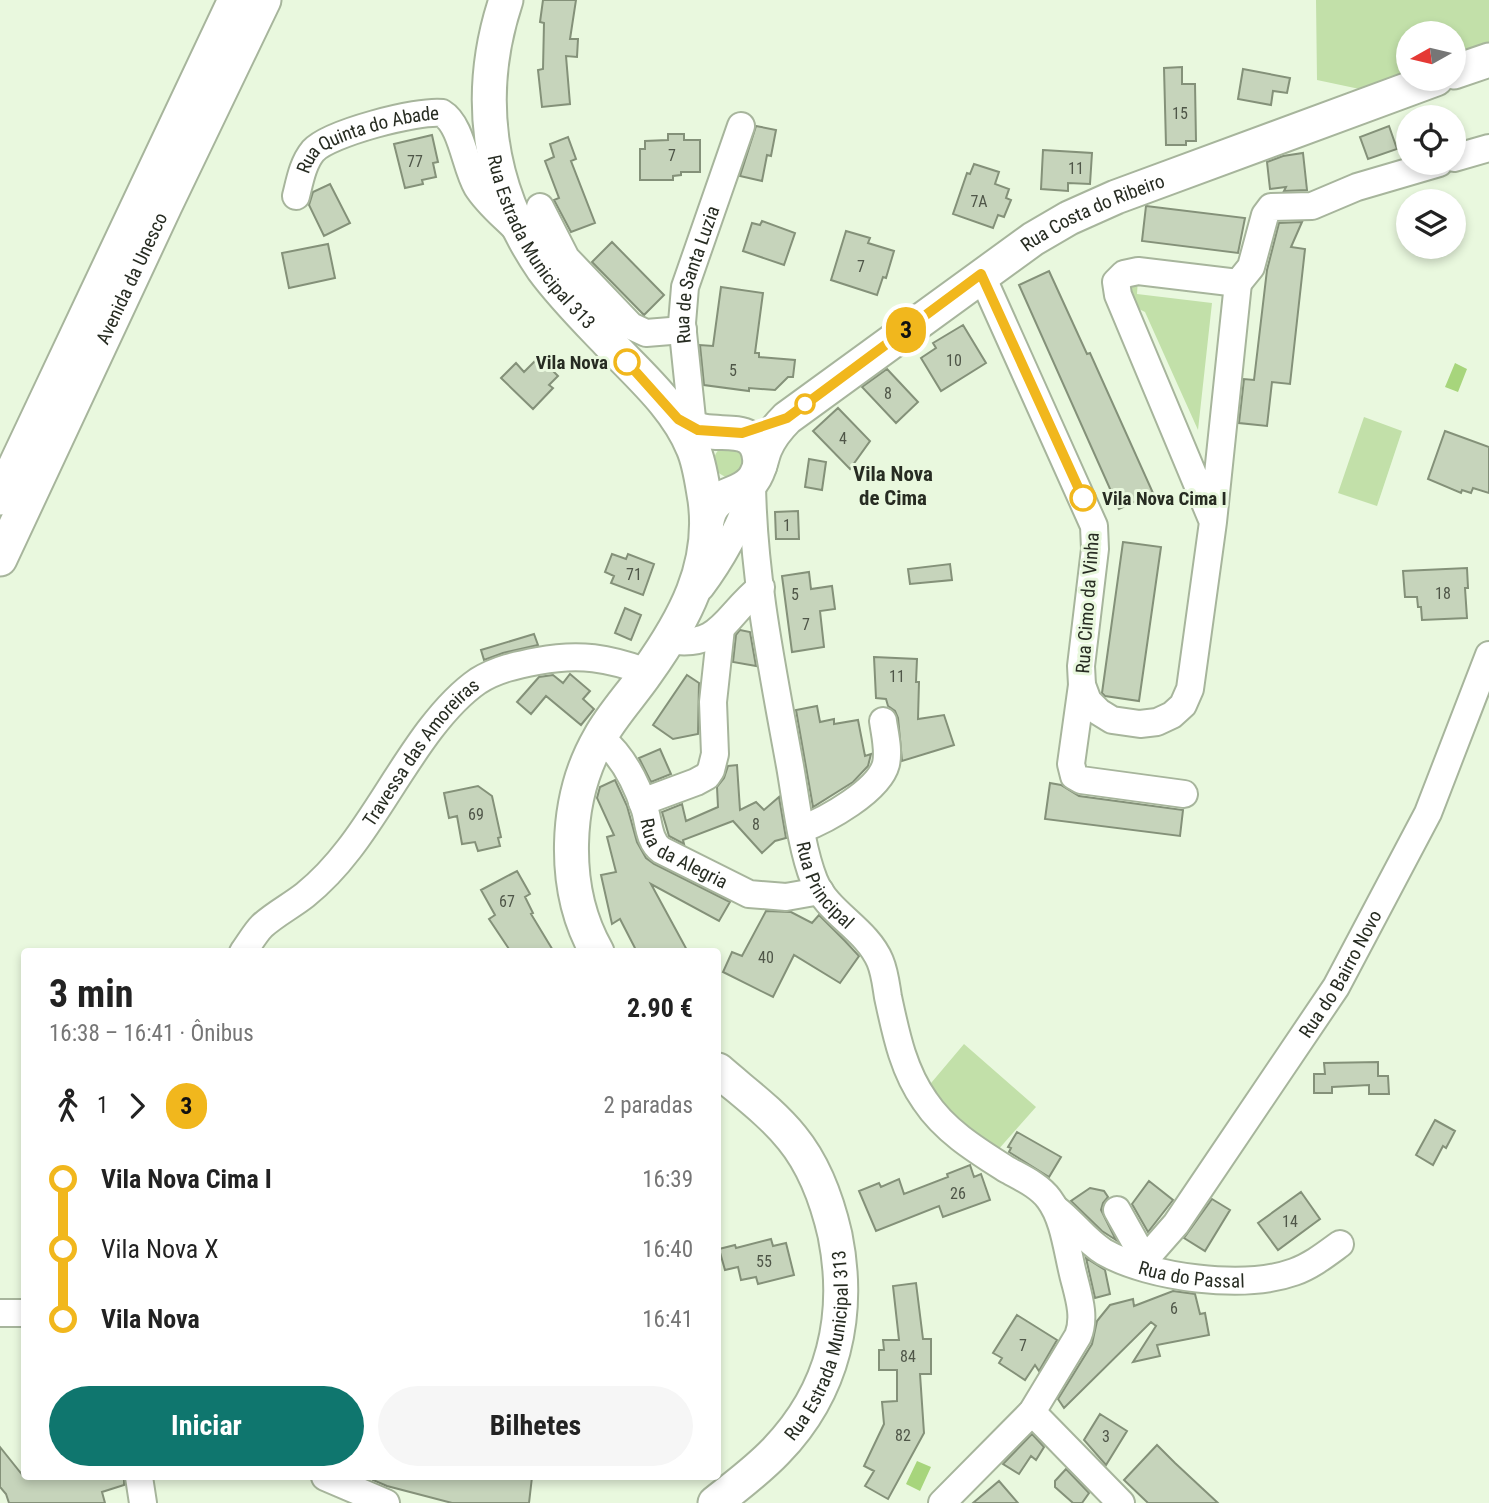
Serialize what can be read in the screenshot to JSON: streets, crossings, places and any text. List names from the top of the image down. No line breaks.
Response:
{"streets":{"main road":["Rua Costa do Ribeiro","Rua Estrada Municipal 313","Avenida da Unesco"],"street":["Rua Quinta do Abade","Rua de Santa Luzia","Rua Cimo da Vinha","Travessa das Amoreiras","Rua da Alegria","Rua Principal","Rua do Bairro Novo","Rua do Passal"]},"crossings":[["Rua Quinta do Abade","Rua Estrada Municipal 313"],["Rua Costa do Ribeiro","Rua Cimo da Vinha"],["Rua Estrada Municipal 313","Rua de Santa Luzia"],["Rua Estrada Municipal 313","Rua Principal"],["Rua da Alegria","Rua Principal"],["Rua Principal","Rua do Passal"],["Rua do Bairro Novo","Rua do Passal"]],"districts":["Vila Nova de Cima"],"places":["Vila Nova","Vila Nova Cima I"],"lines":["bus line 3"],"house_numbers":["15","7","77","11","7A","7","10","5","8","4","1","71","18","5","7","11","69","8","67","40","26","14","55","6","7","84","82","3"],"north":"left","page":{"on_map":"3","heading":["3 min","16:38 – 16:41 · Ônibus","2.90 €"],"legs":["1","3","2 paradas"],"list":[{"name":"Vila Nova Cima I","value":"16:39"},{"name":"Vila Nova X","value":"16:40"},{"name":"Vila Nova","value":"16:41"}],"buttons":["Iniciar","Bilhetes"]}}
